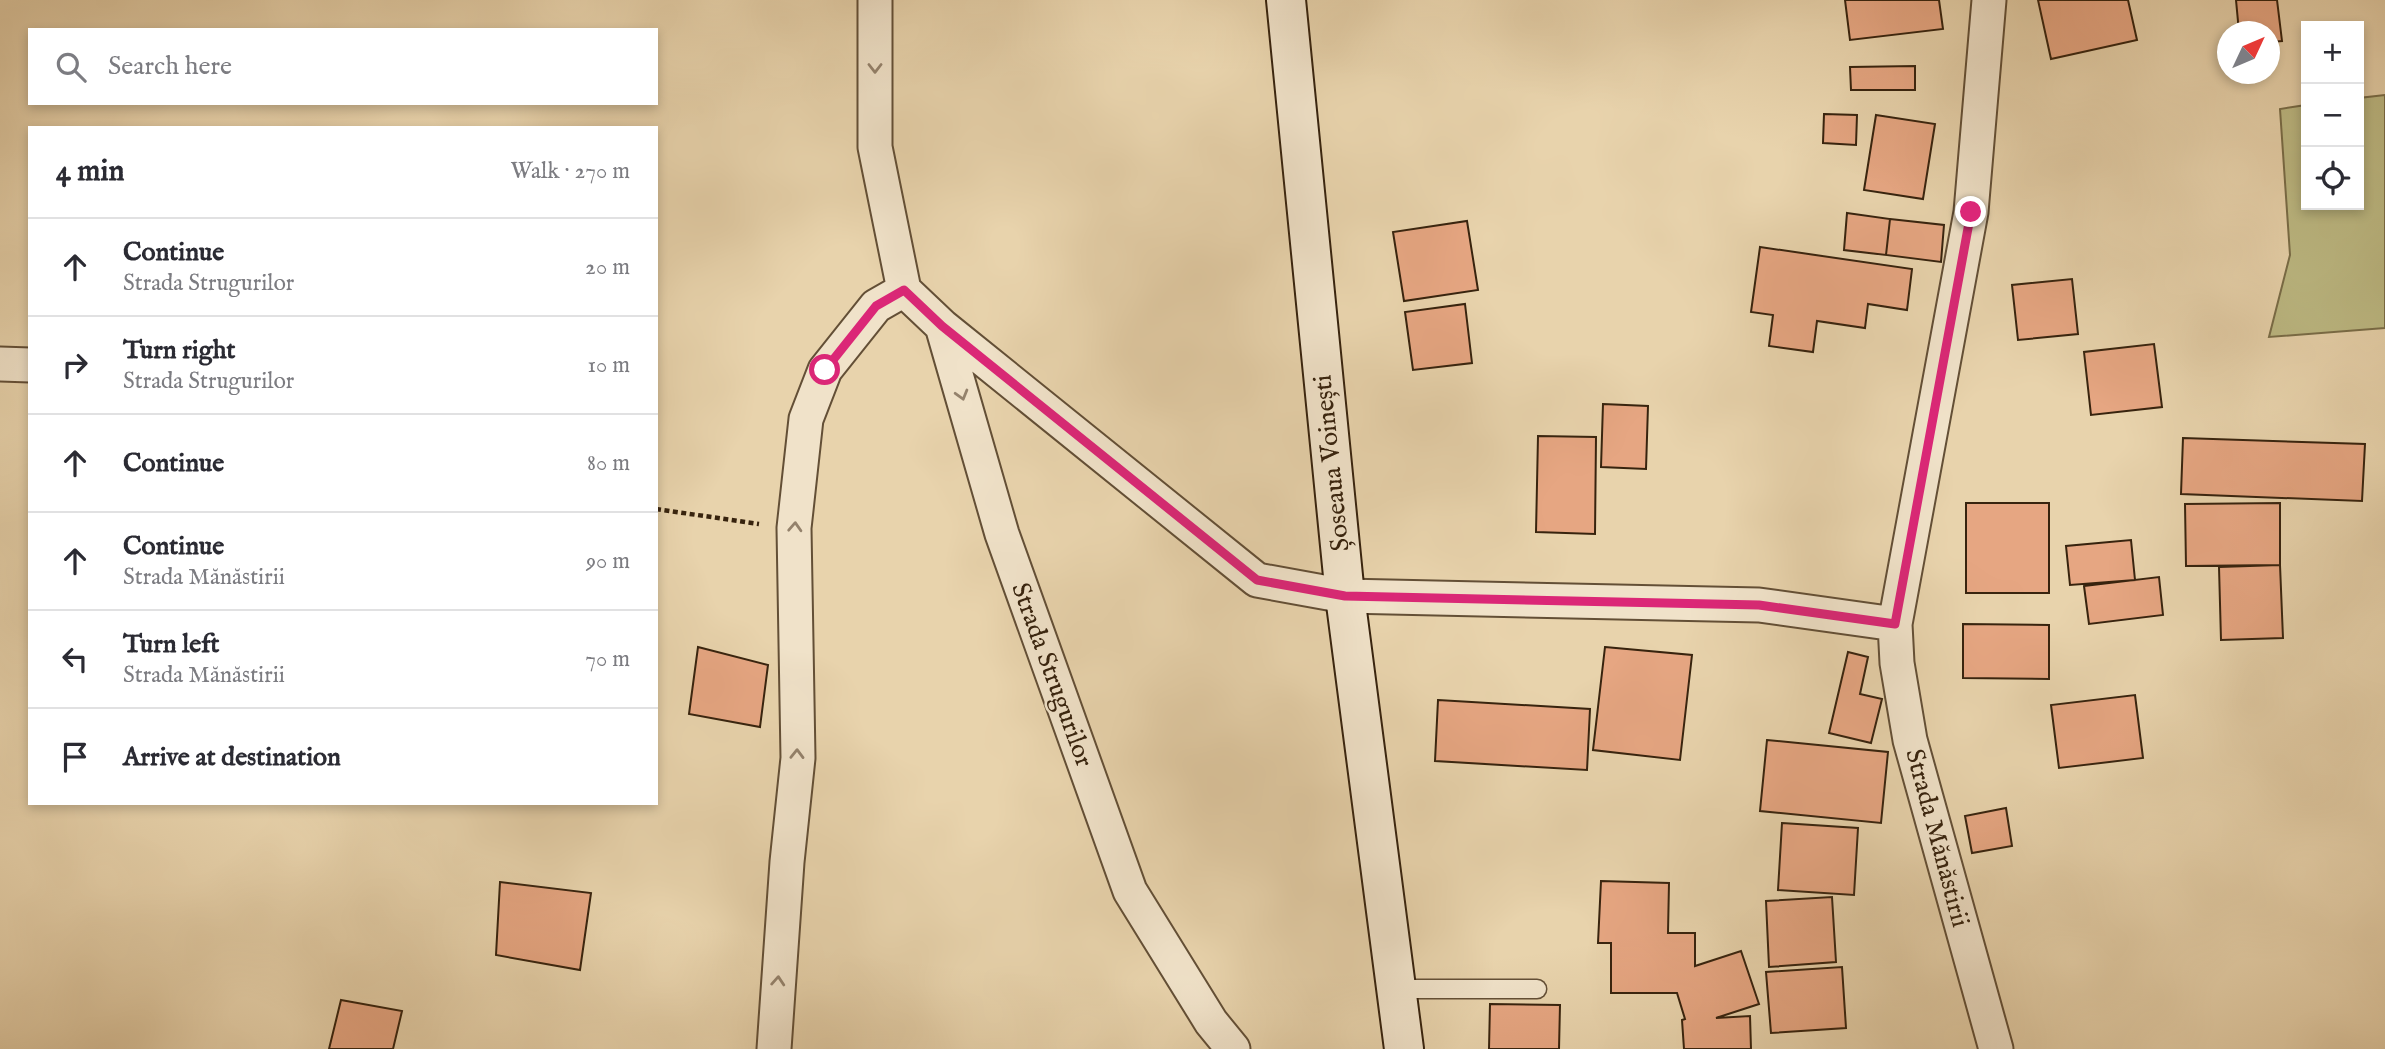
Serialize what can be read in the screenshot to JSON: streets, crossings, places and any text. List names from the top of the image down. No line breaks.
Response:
{"streets":{"main road":["Șoseaua Voinești"],"street":["Strada Strugurilor","Strada Mănăstirii"]},"north":"top right","page":{"map_buttons":["+","−"],"search":"Search here","heading":["4 min","Walk · 270 m"],"list":[["Continue","Strada Strugurilor","20 m"],["Turn right","Strada Strugurilor","10 m"],["Continue","80 m"],["Continue","Strada Mănăstirii","90 m"],["Turn left","Strada Mănăstirii","70 m"],"Arrive at destination"]}}
